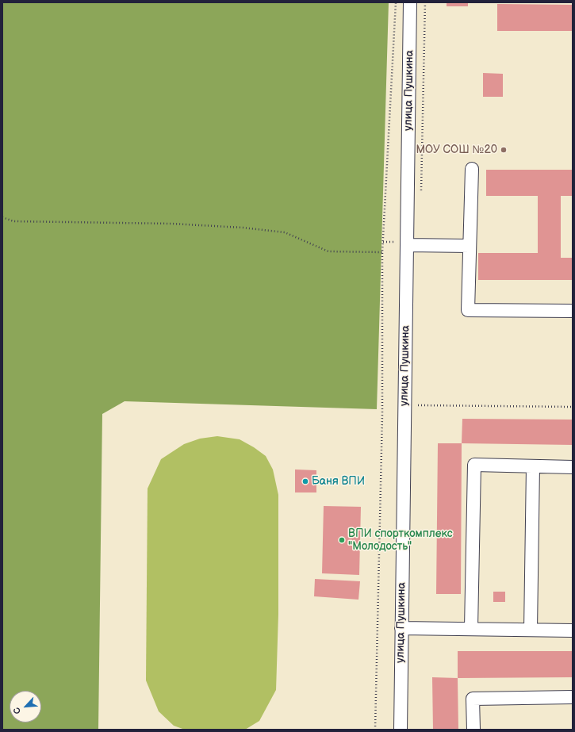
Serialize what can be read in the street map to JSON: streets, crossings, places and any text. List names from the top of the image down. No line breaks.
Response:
{"streets":{"street":["улица Пушкина"]},"places":["МОУ СОШ №20","Баня ВПИ","ВПИ спорткомплекс \"Молодость\""],"north":"bottom left"}
